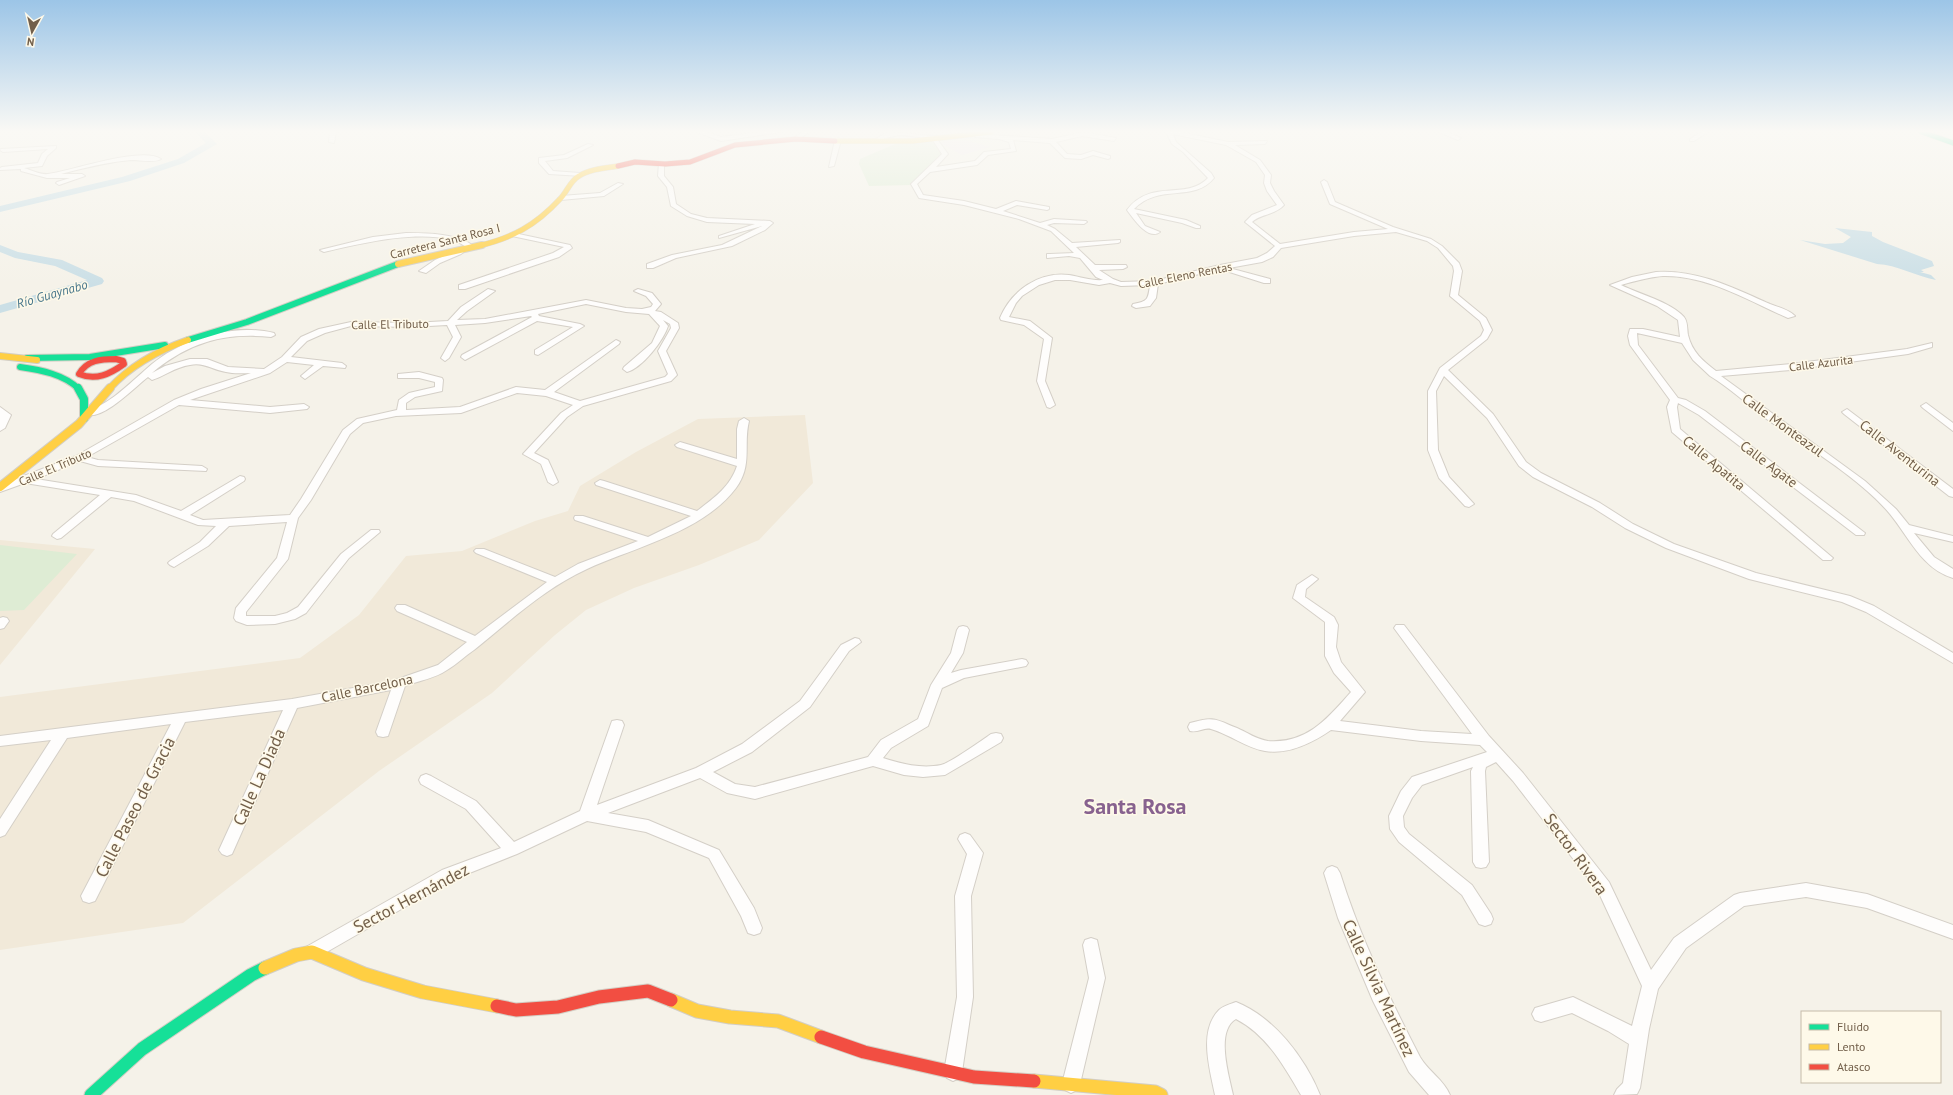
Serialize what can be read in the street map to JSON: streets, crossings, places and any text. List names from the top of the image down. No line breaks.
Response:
{"streets":{"street":["Carretera Santa Rosa I","Calle Eleno Rentas","Calle El Tributo","Calle Azurita","Calle Monteazul","Calle Aventurina","Calle Apatita","Calle Agate","Calle Barcelona","Calle La Diada","Calle Paseo de Gracia","Sector Rivera","Sector Hernández","Calle Silvia Martínez"]},"crossings":[["Carretera Santa Rosa I","Calle El Tributo"],["Calle Azurita","Calle Monteazul"],["Calle Apatita","Calle Agate"],["Calle Barcelona","Calle La Diada"],["Calle Barcelona","Calle Paseo de Gracia"]],"districts":["Santa Rosa"],"water":["Río Guaynabo"],"legend":["Fluido","Lento","Atasco"],"north":"bottom"}
